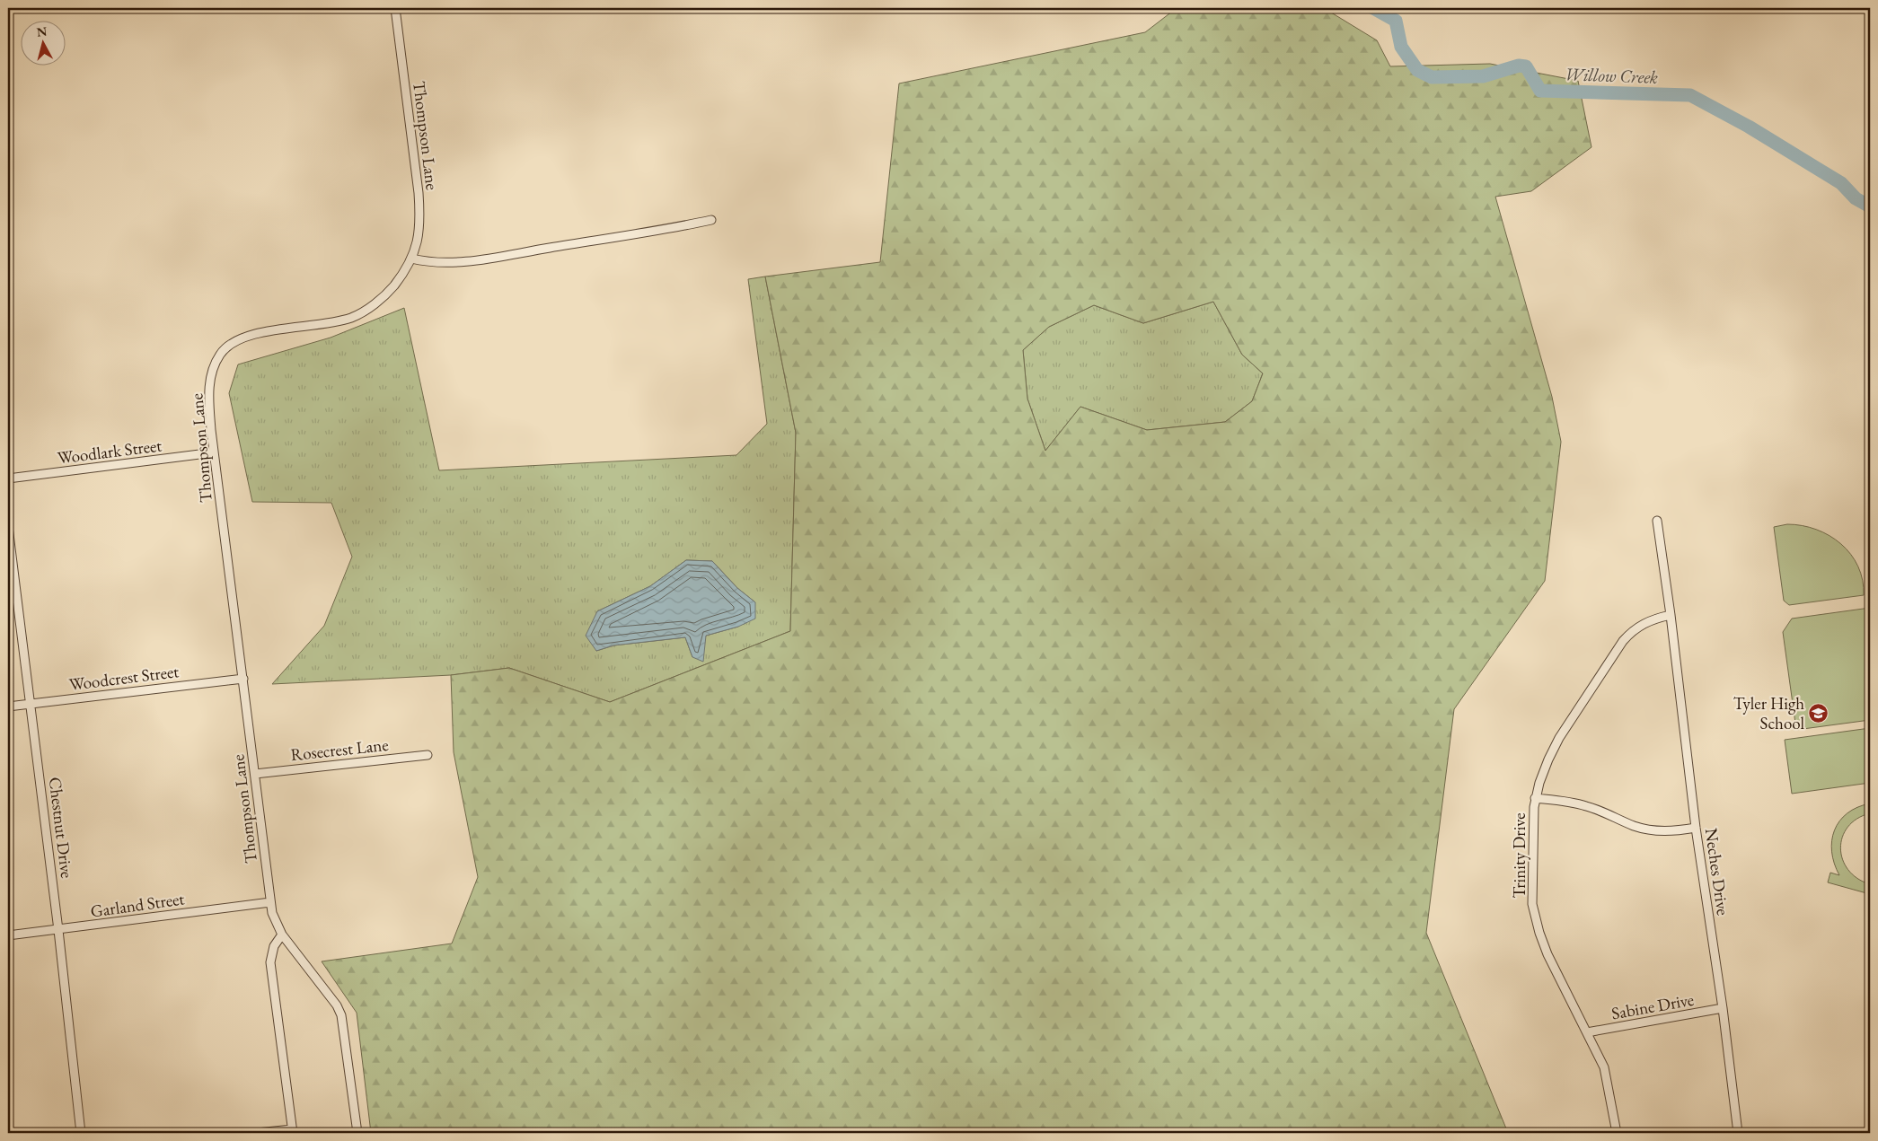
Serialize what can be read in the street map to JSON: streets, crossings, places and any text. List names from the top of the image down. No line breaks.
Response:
{"streets":{"street":["Thompson Lane","Woodlark Street","Woodcrest Street","Rosecrest Lane","Chestnut Drive","Trinity Drive","Neches Drive","Garland Street","Sabine Drive"]},"crossings":[["Thompson Lane","Woodlark Street"],["Thompson Lane","Woodcrest Street"],["Thompson Lane","Rosecrest Lane"],["Thompson Lane","Garland Street"],["Woodcrest Street","Chestnut Drive"],["Chestnut Drive","Garland Street"],["Trinity Drive","Neches Drive"],["Trinity Drive","Sabine Drive"],["Neches Drive","Sabine Drive"]],"water":["Willow Creek"],"places":{"school or university":["Tyler High School"]},"north":"top"}
